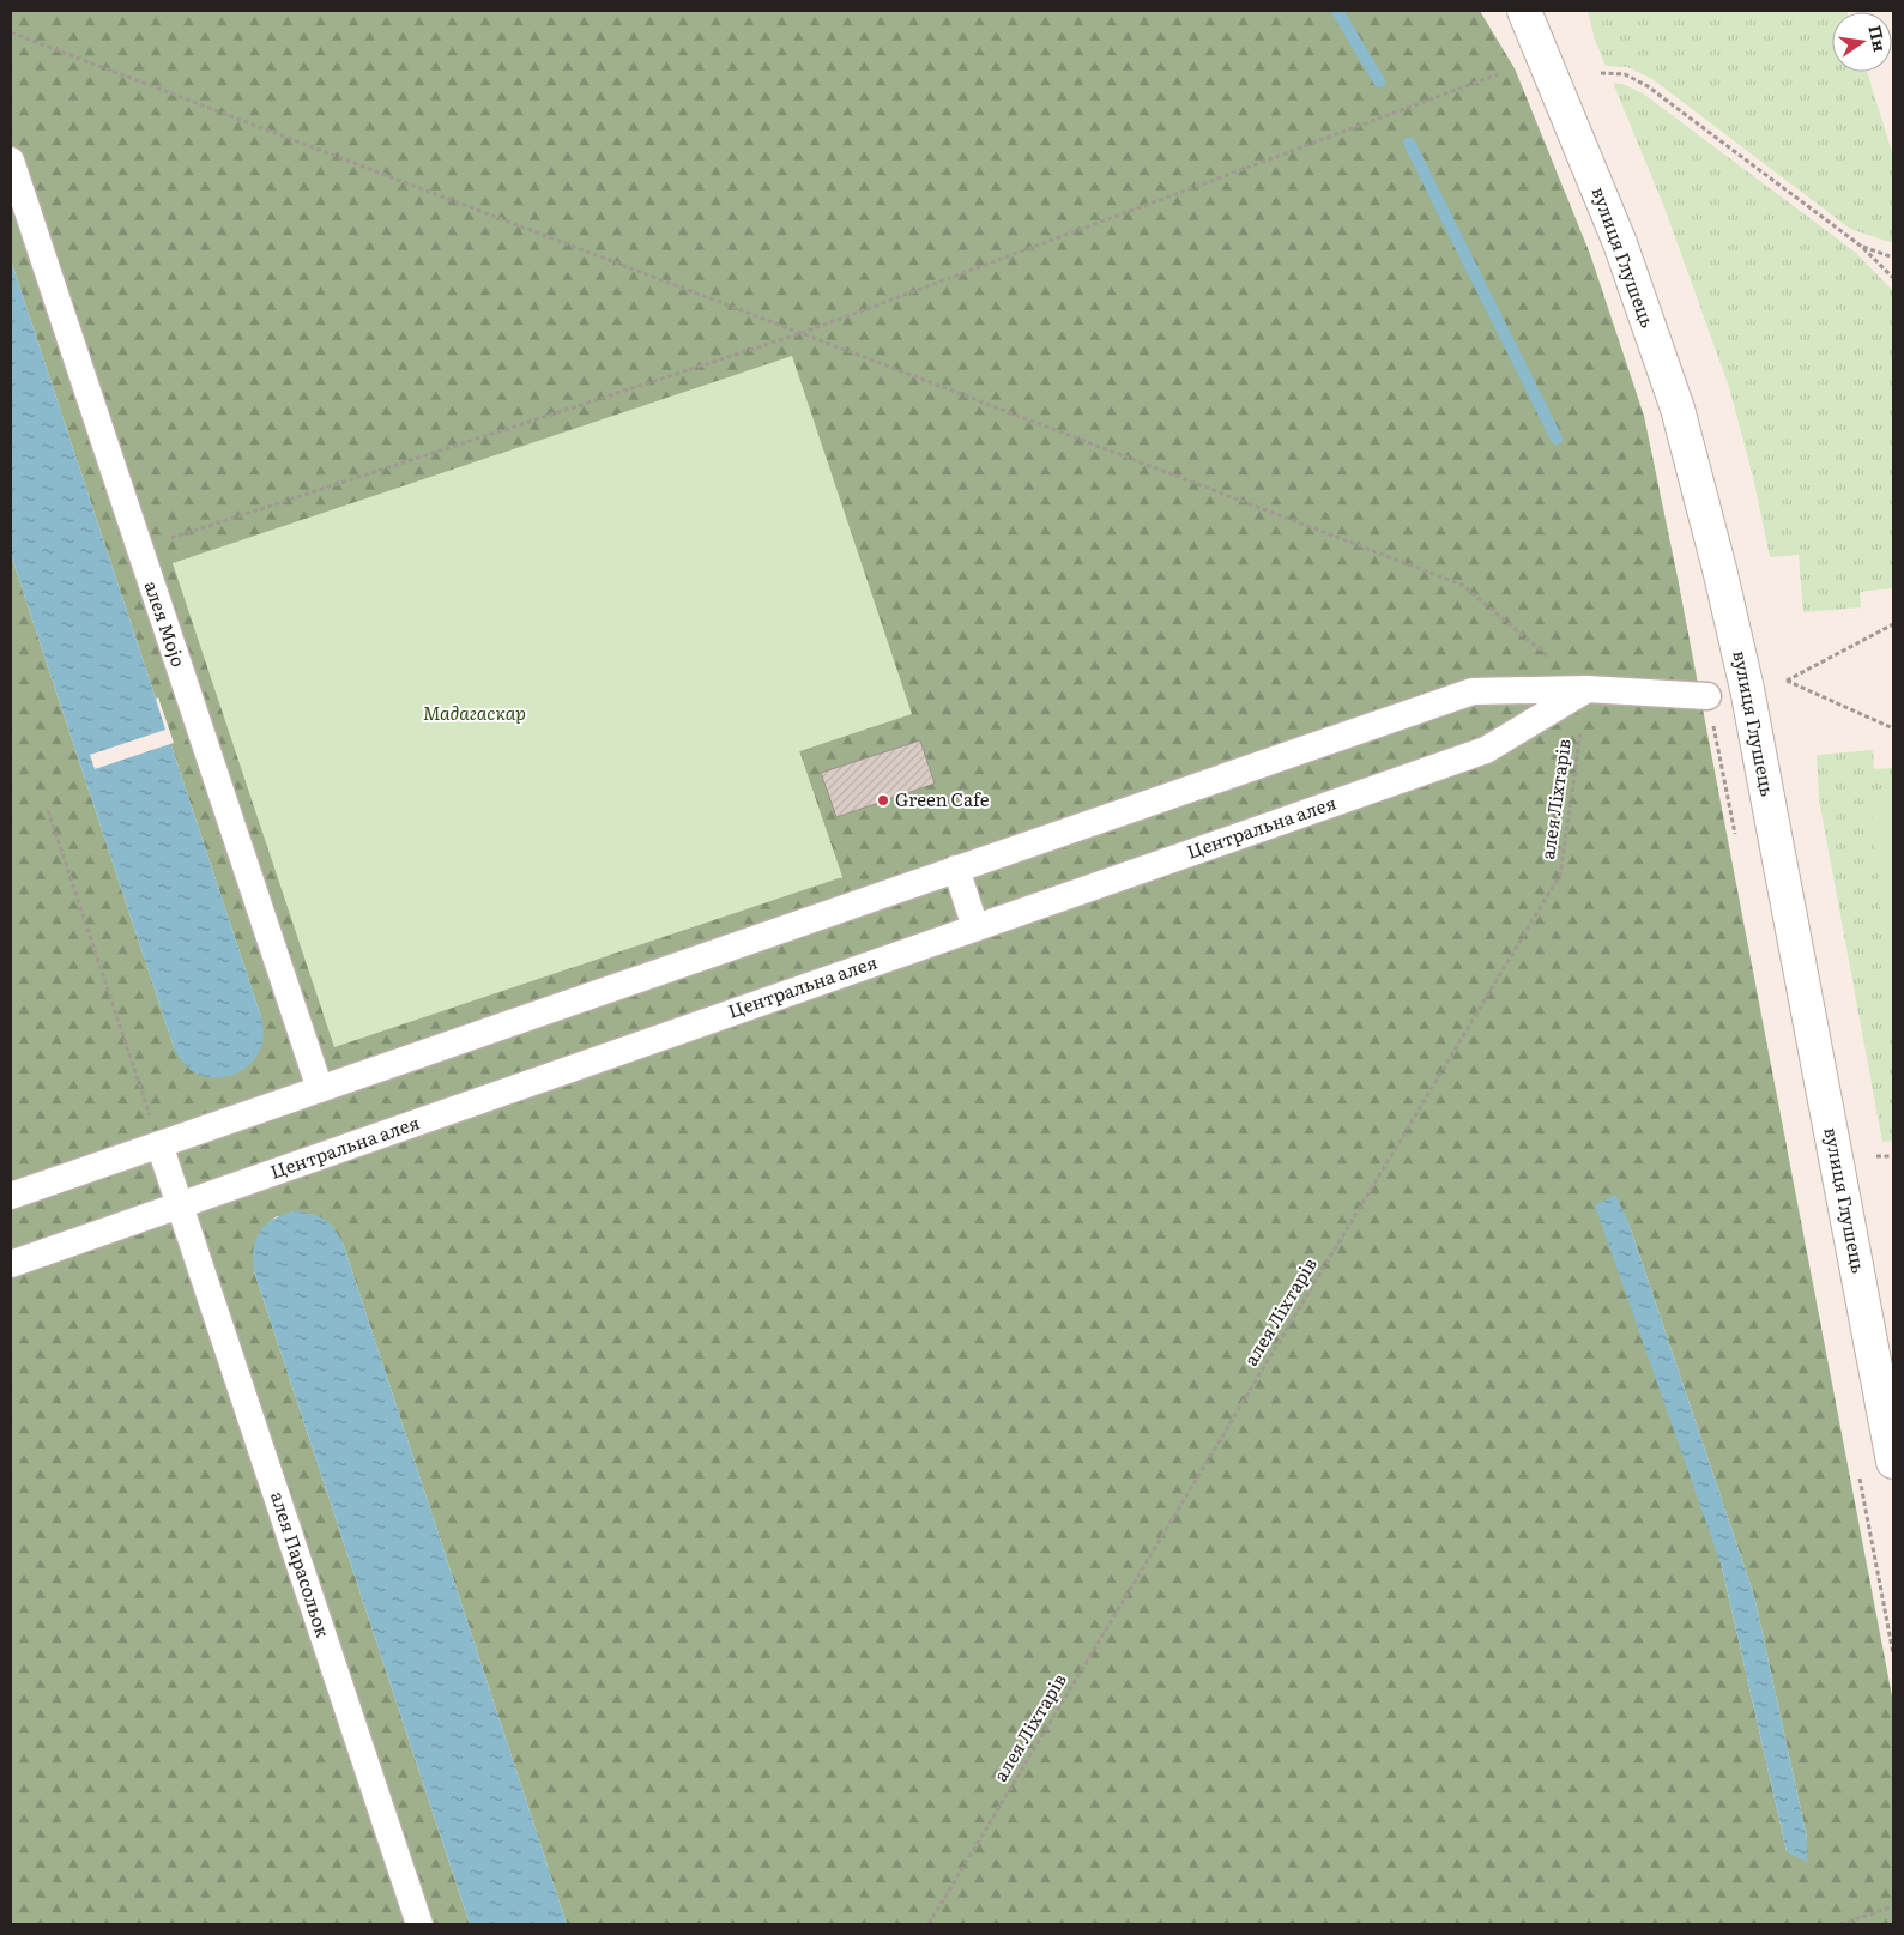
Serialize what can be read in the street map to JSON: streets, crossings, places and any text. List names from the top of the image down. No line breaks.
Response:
{"streets":{"street":["вулиця Глушець","алея Mojo","Центральна алея","алея Парасольок"],"path":["алея Ліхтарів"]},"crossings":[["алея Ліхтарів","Центральна алея"],["Центральна алея","алея Парасольок"]],"parks":["Мадагаскар"],"places":["Green Cafe"],"north":"right"}
